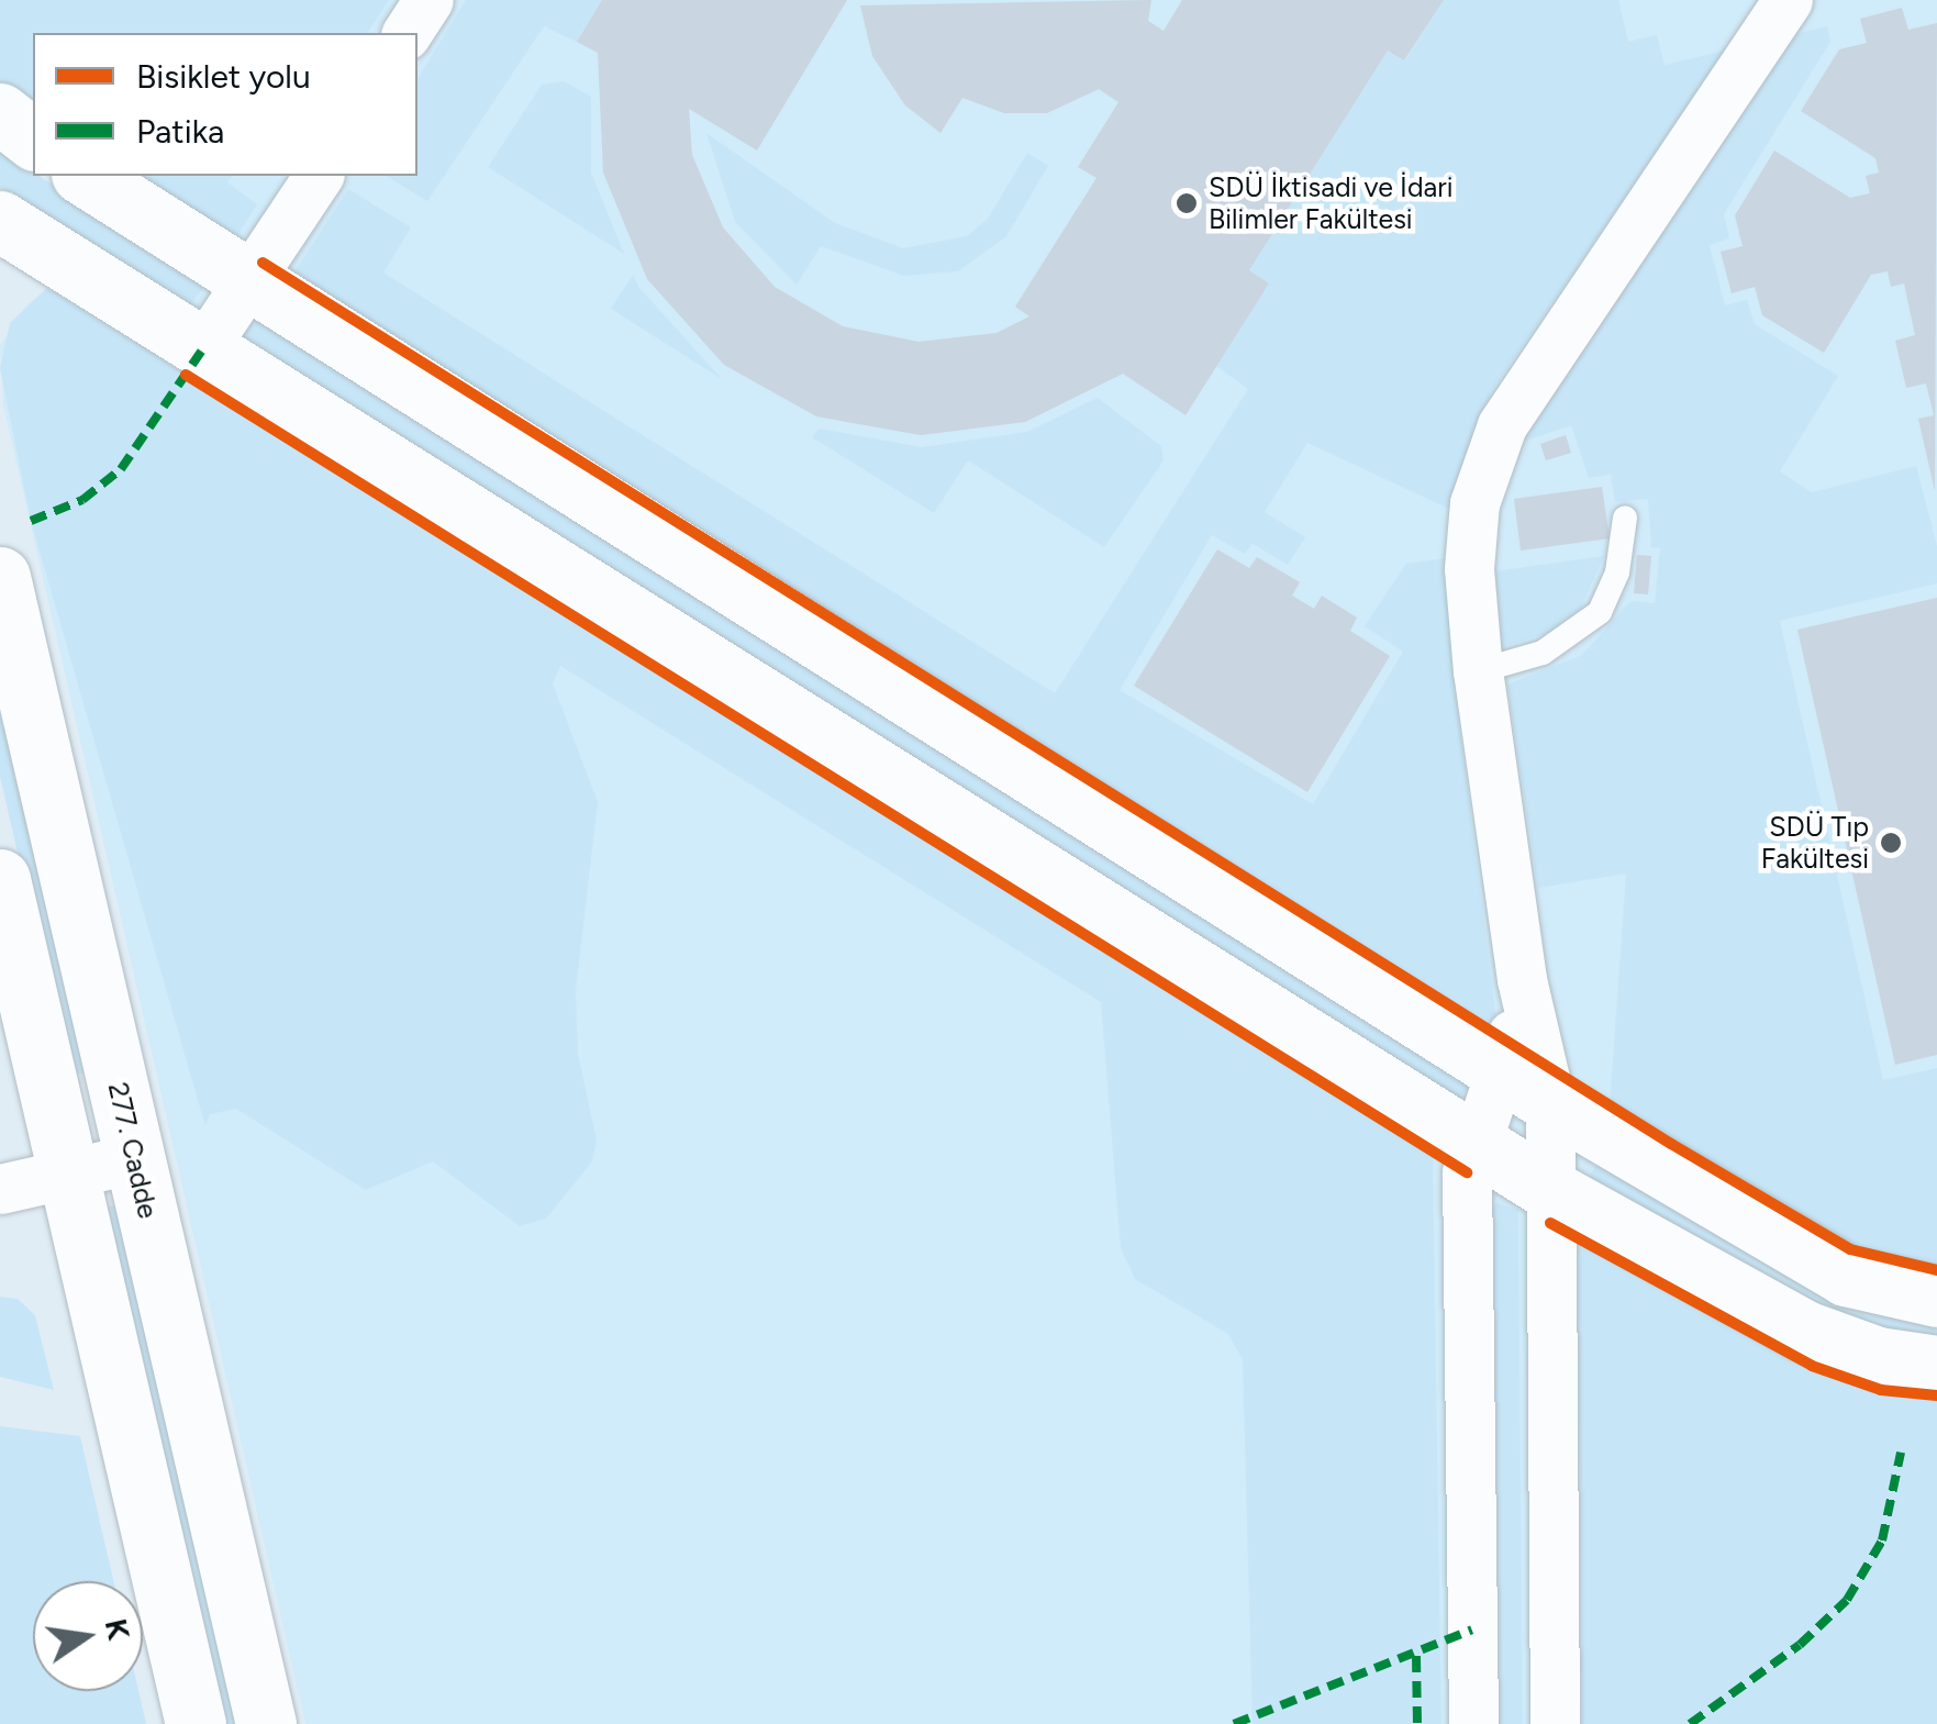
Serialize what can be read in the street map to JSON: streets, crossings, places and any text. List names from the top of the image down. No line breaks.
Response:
{"streets":{"street":["277. Cadde"]},"places":["SDÜ İktisadi ve İdari Bilimler Fakültesi","SDÜ Tıp Fakültesi"],"legend":["Bisiklet yolu","Patika"],"north":"right"}
